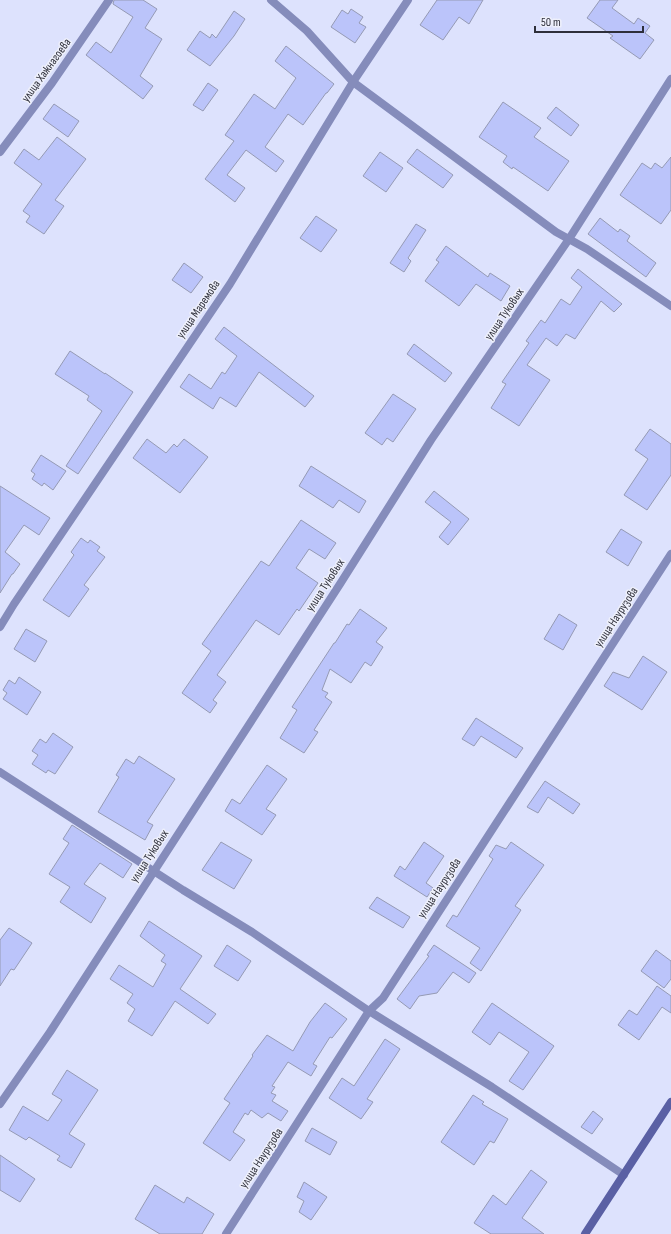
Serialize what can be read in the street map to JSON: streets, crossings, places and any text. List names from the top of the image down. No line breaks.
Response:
{"streets":{"street":["улица Хажнагоева","улица Маремова","улица Туковых","улица Наурузова"]},"scale_bar":"50 m"}
